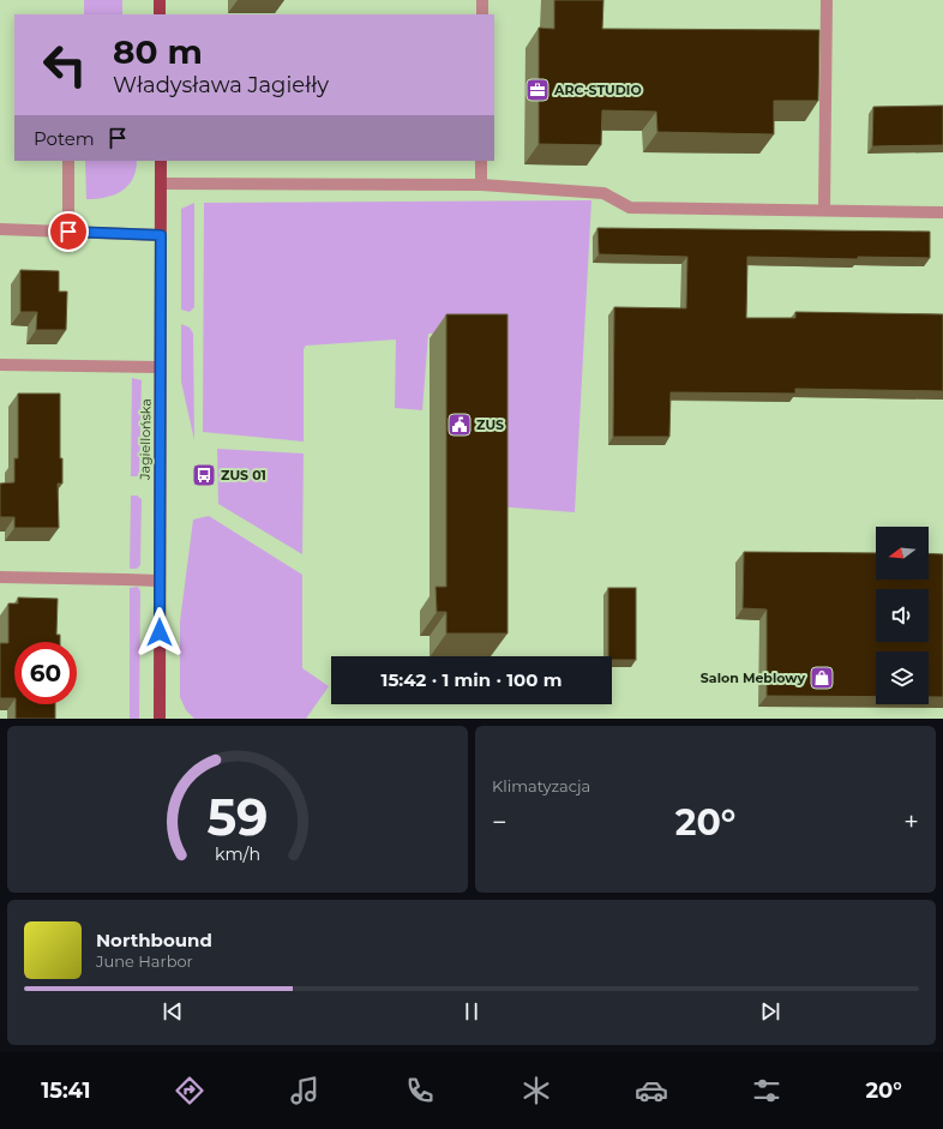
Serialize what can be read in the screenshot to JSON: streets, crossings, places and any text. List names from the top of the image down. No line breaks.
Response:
{"streets":{"main road":["Jagiellońska"]},"places":{"office":["ARC-STUDIO"],"public building":["ZUS"],"bus stop":["ZUS 01"],"shop":["Salon Meblowy"]},"north":"left","page":{"turn":["80 m","Władysława Jagiełły"],"then":"Potem","limit":"60","trip":"15:42 · 1 min · 100 m","tile":"Klimatyzacja","heat":["−","20°","+"],"song":["Northbound","June Harbor"],"tabs":["15:41","20°"],"gauge":["59","km/h"]}}
